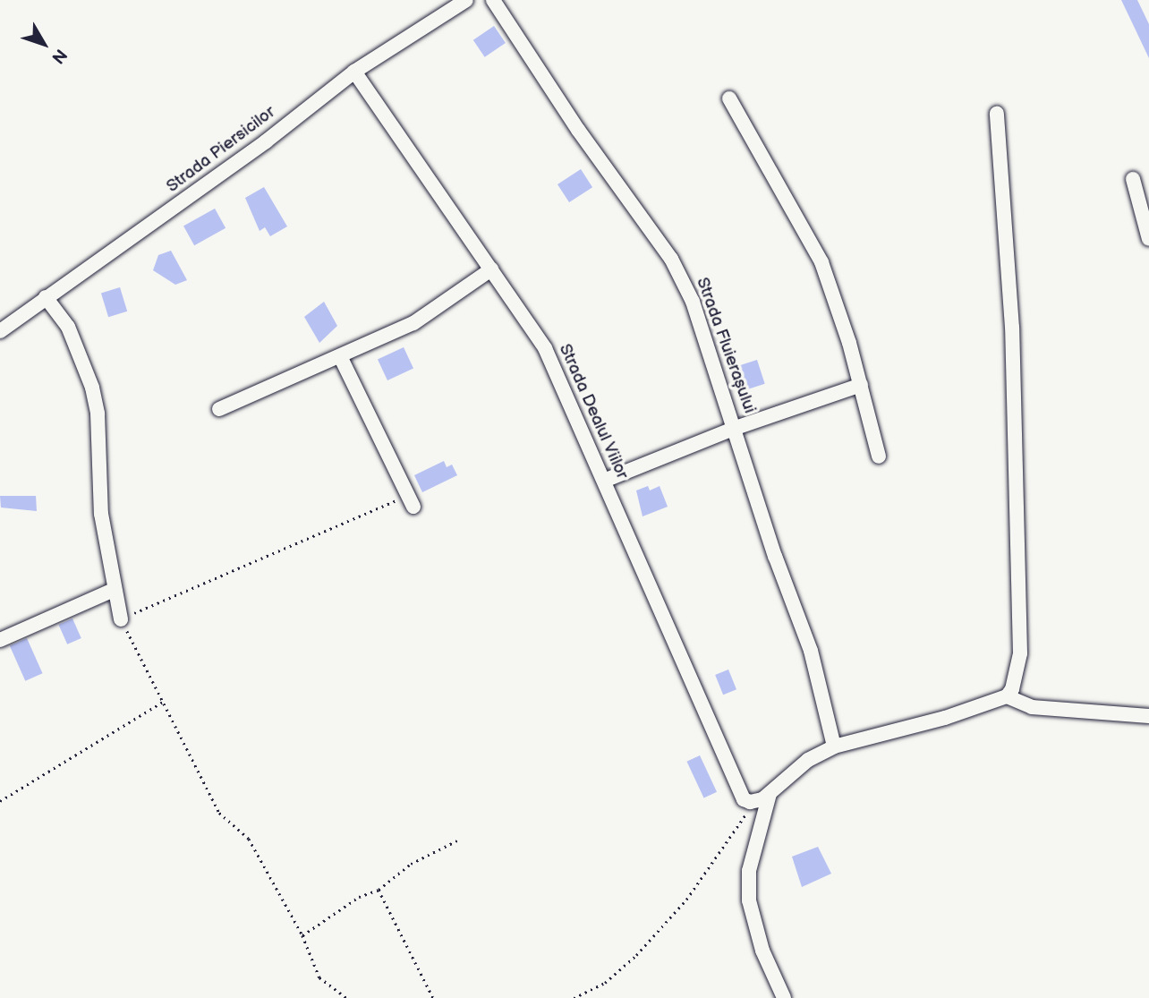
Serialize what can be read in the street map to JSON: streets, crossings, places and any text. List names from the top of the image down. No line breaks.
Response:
{"streets":{"street":["Strada Piersicilor","Strada Fluierașului","Strada Dealul Viilor"]},"crossings":[["Strada Piersicilor","Strada Dealul Viilor"]],"north":"bottom right"}
